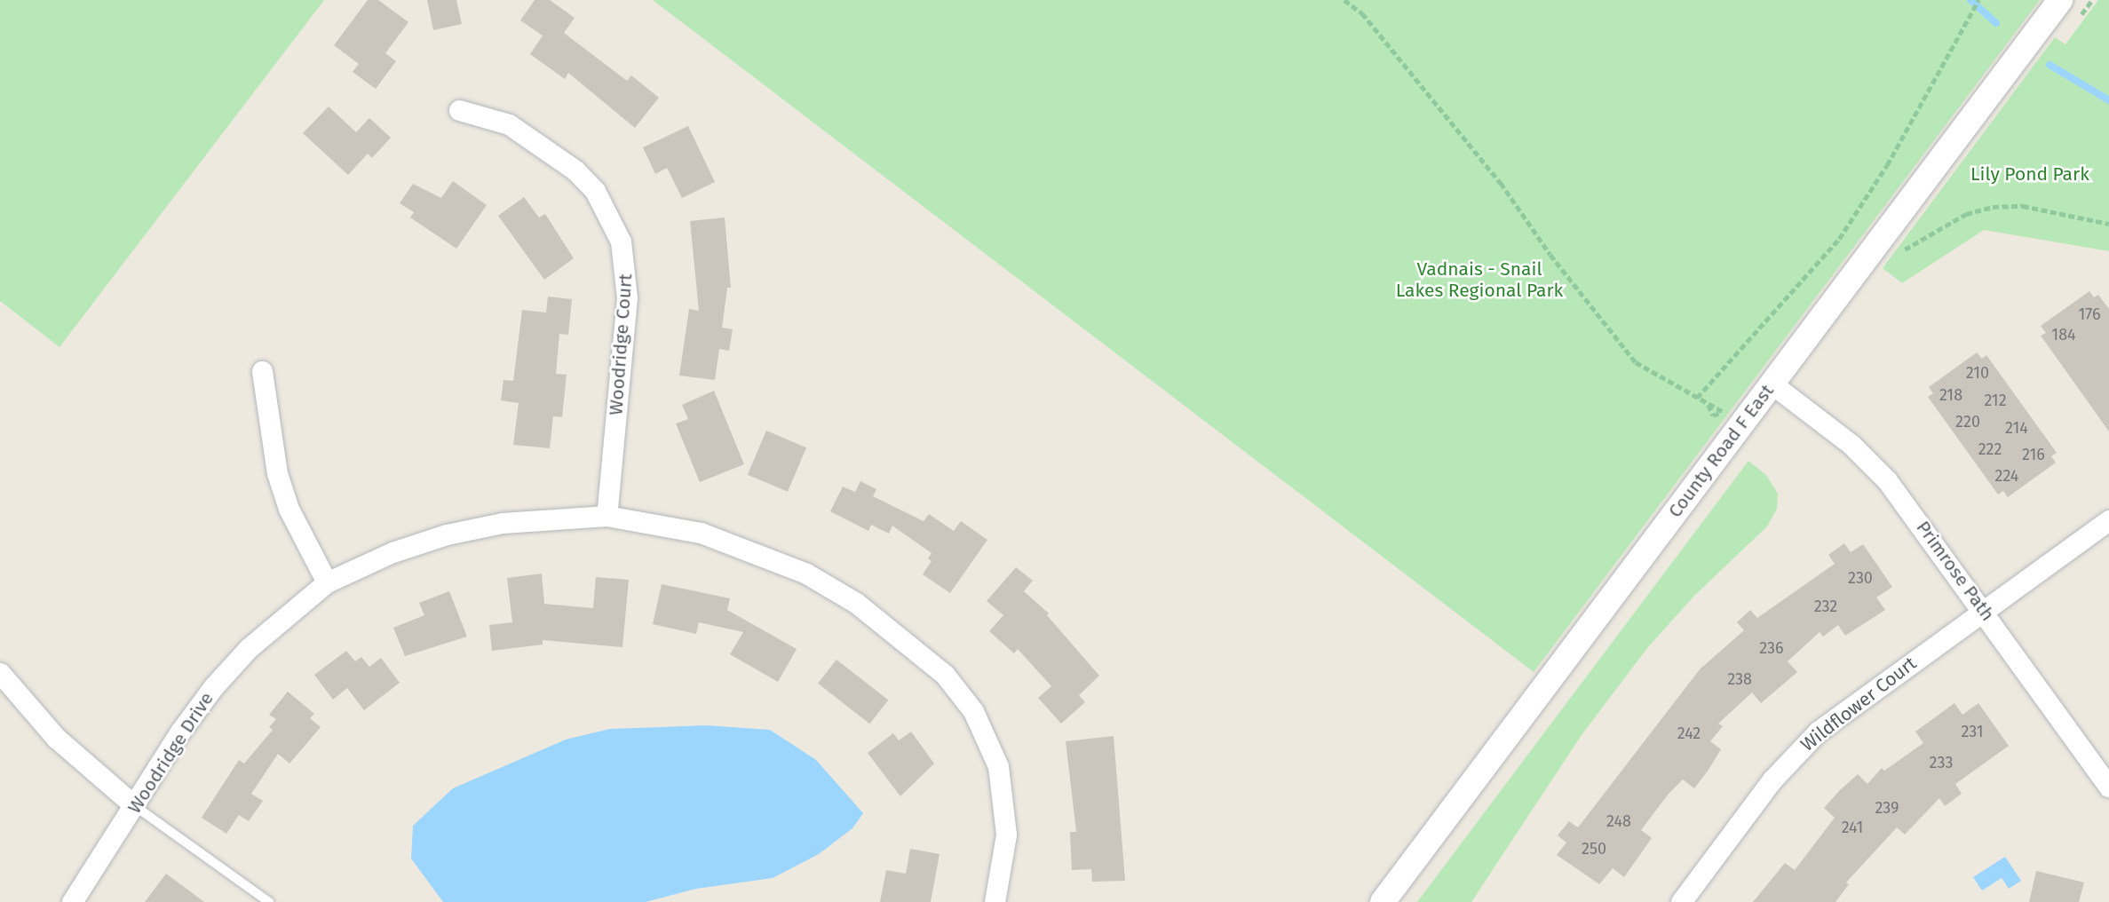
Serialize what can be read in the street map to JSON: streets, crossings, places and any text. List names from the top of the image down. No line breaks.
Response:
{"streets":{"street":["Woodridge Court","County Road F East","Primrose Path","Wildflower Court","Woodridge Drive"]},"crossings":[["Woodridge Court","Woodridge Drive"],["County Road F East","Primrose Path"],["Primrose Path","Wildflower Court"]],"parks":["Lily Pond Park","Vadnais - Snail Lakes Regional Park"],"house_numbers":["176","184","210","218","212","220","214","222","216","224","230","232","236","238","231","242","233","239","248","241","250"]}
